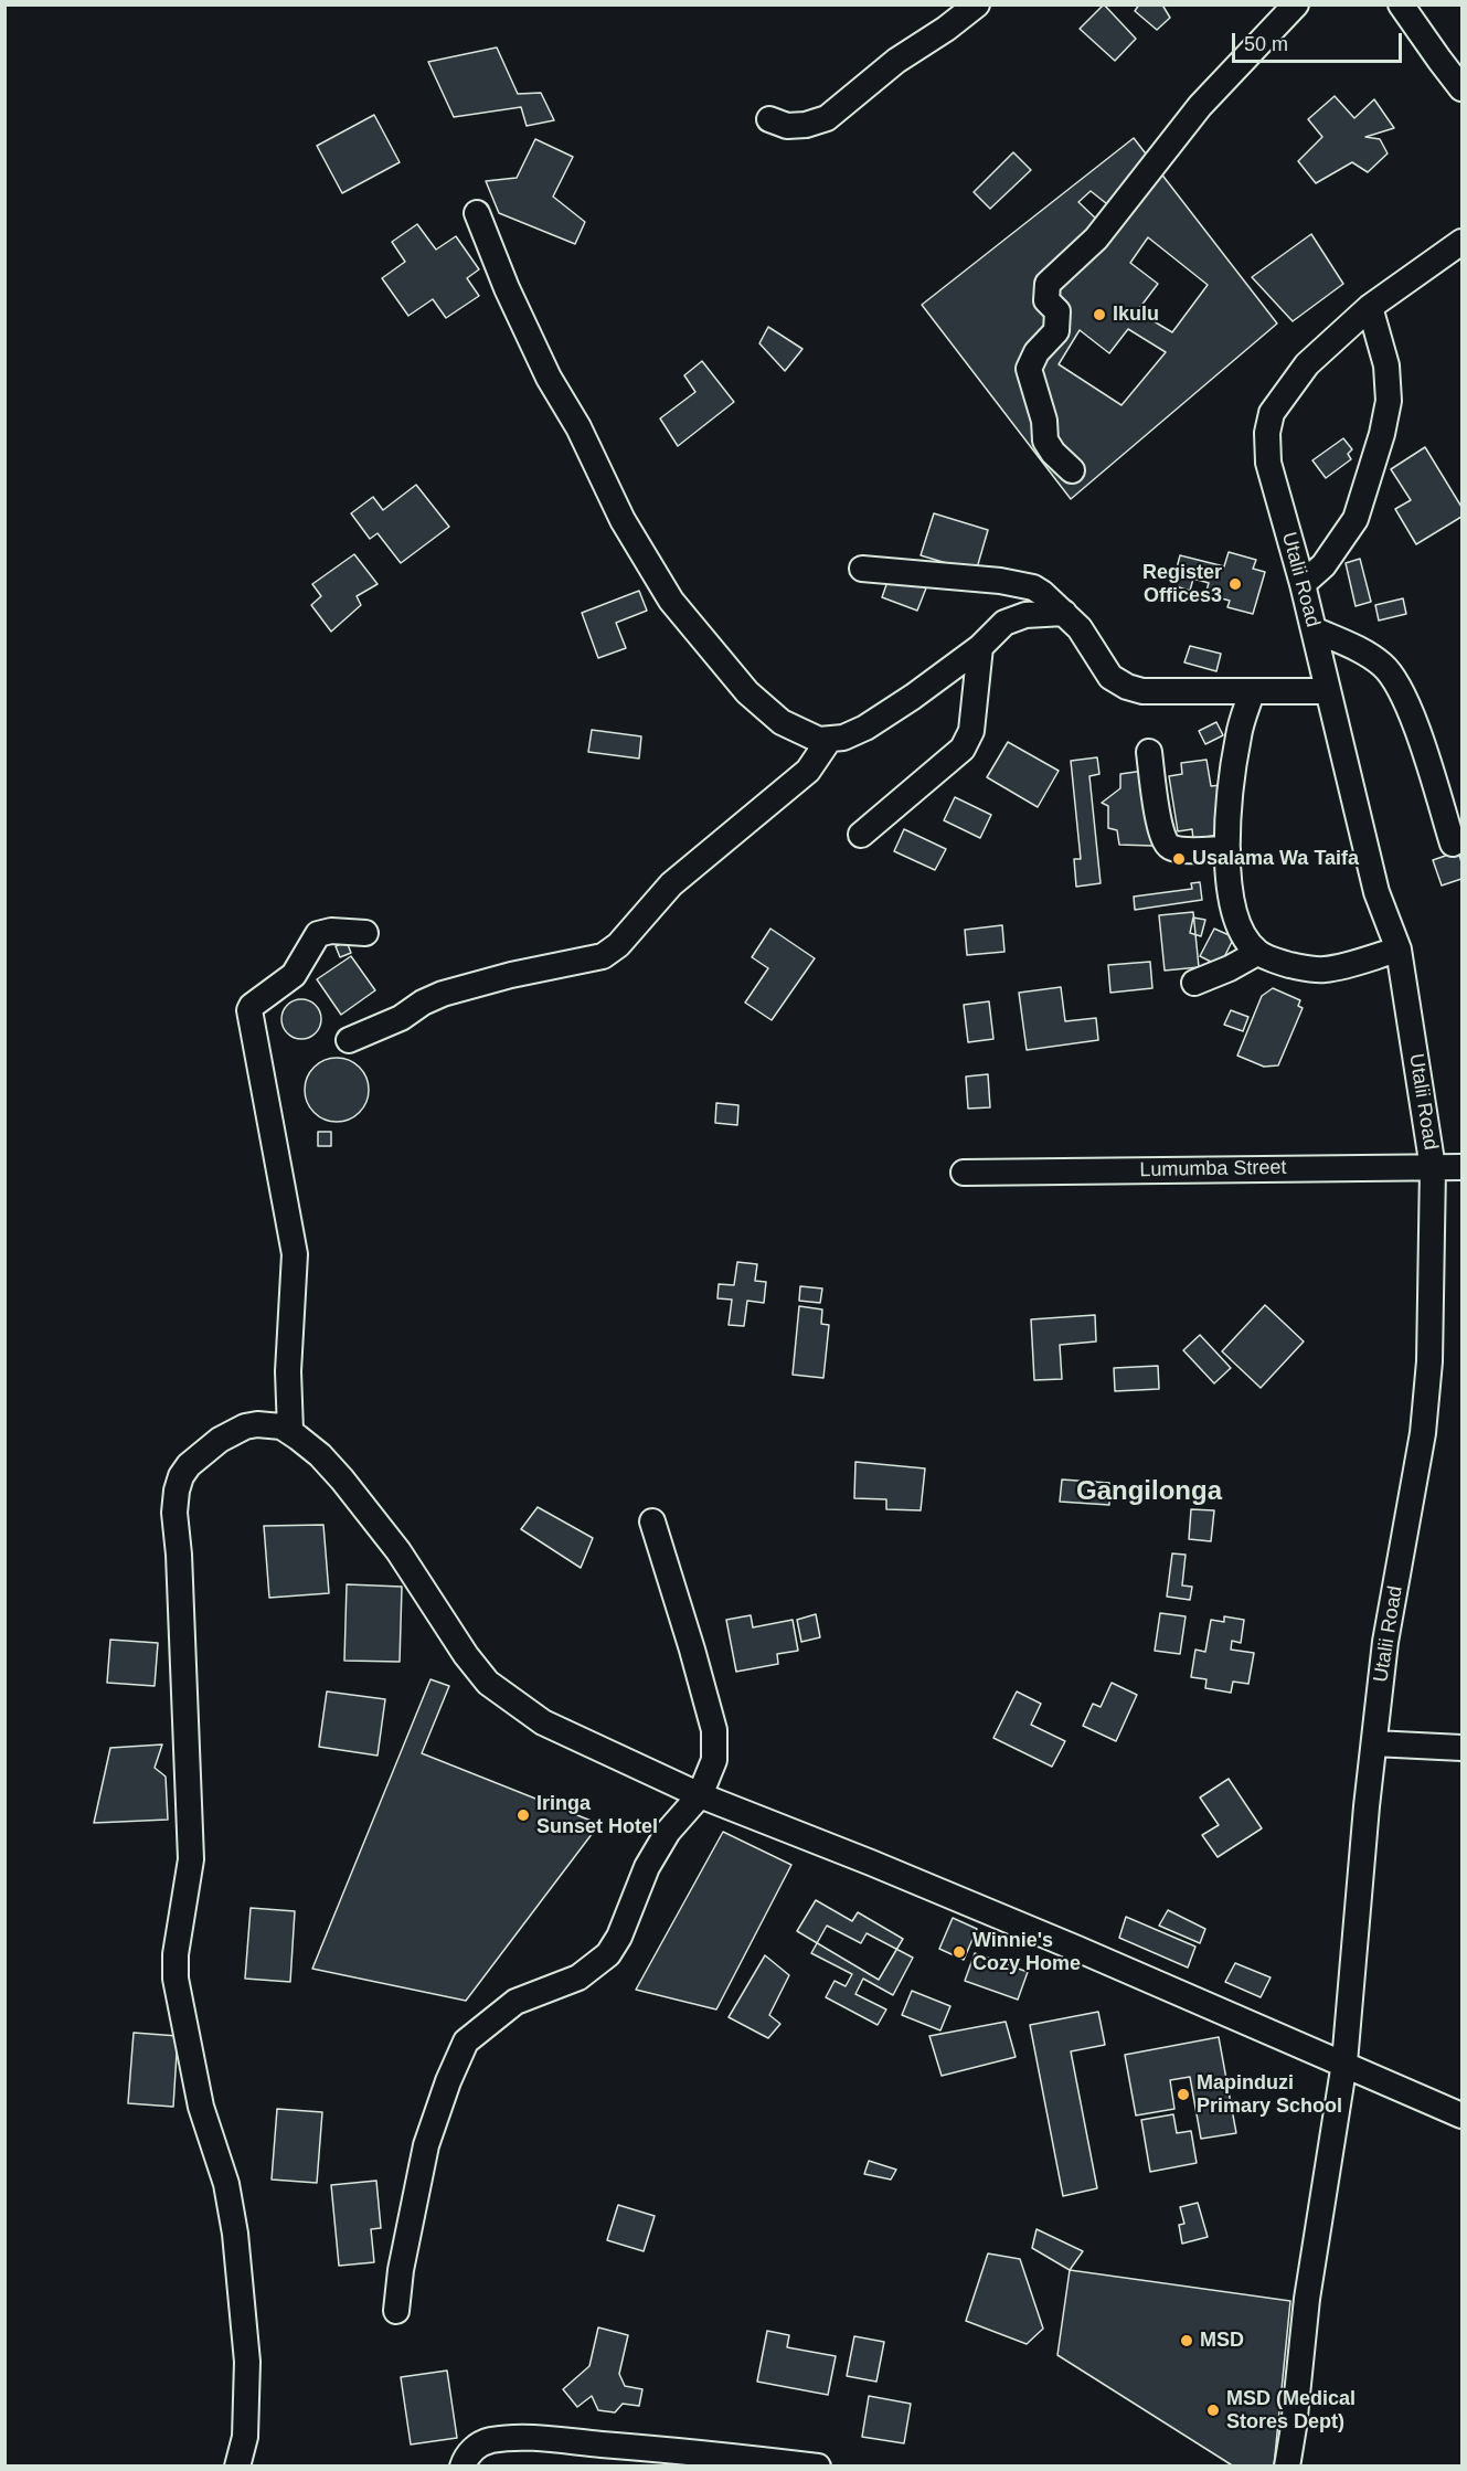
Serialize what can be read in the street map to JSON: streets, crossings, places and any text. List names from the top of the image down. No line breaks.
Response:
{"streets":{"street":["Utalii Road","Lumumba Street"]},"crossings":[["Utalii Road","Lumumba Street"]],"districts":["Gangilonga"],"places":["Ikulu","Register Offices3","Usalama Wa Taifa","Iringa Sunset Hotel","Winnie's Cozy Home","Mapinduzi Primary School","MSD","MSD (Medical Stores Dept)"],"scale_bar":"50 m"}
